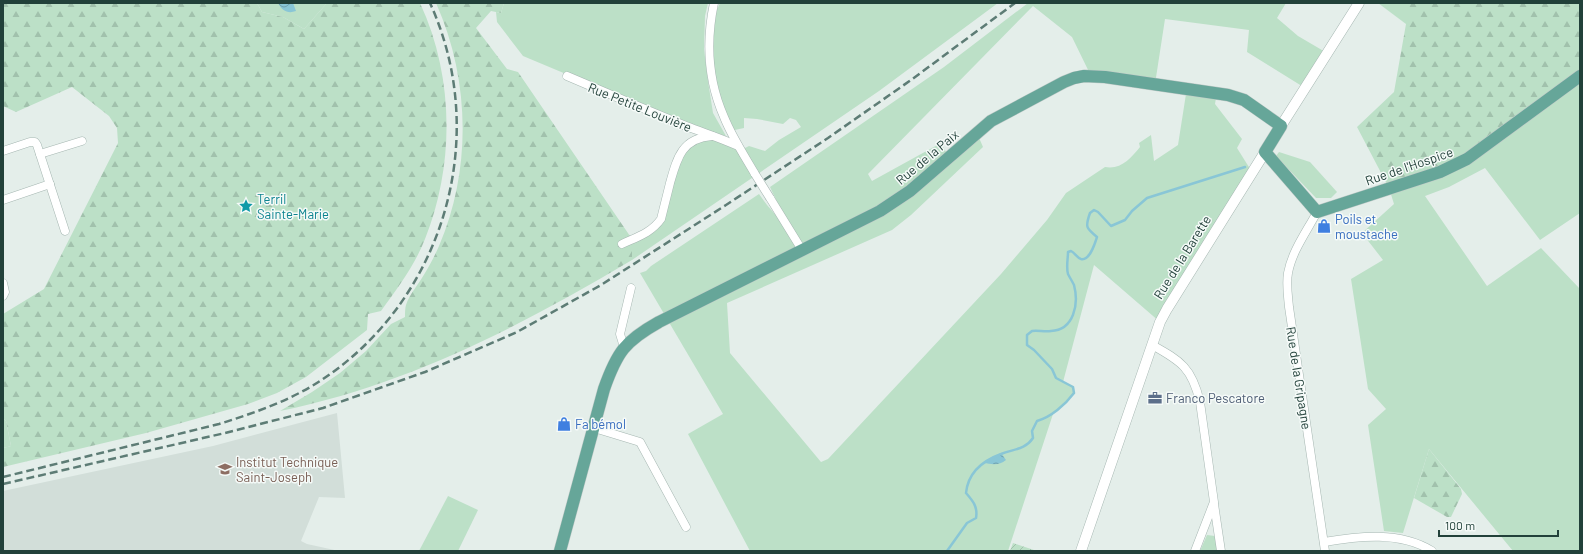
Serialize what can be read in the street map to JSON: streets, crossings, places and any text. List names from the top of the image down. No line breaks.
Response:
{"streets":{"main road":["Rue de la Paix","Rue de l'Hospice","Rue de la Barette"],"street":["Rue Petite Louvière","Rue de la Gripagne"]},"crossings":[["Rue de la Paix","Rue de la Barette"],["Rue de l'Hospice","Rue de la Gripagne"]],"places":{"place":["Terril Sainte-Marie"],"shop":["Poils et moustache","Fa bémol"],"office":["Franco Pescatore"],"school or university":["Institut Technique Saint-Joseph"]},"scale_bar":"100 m"}
